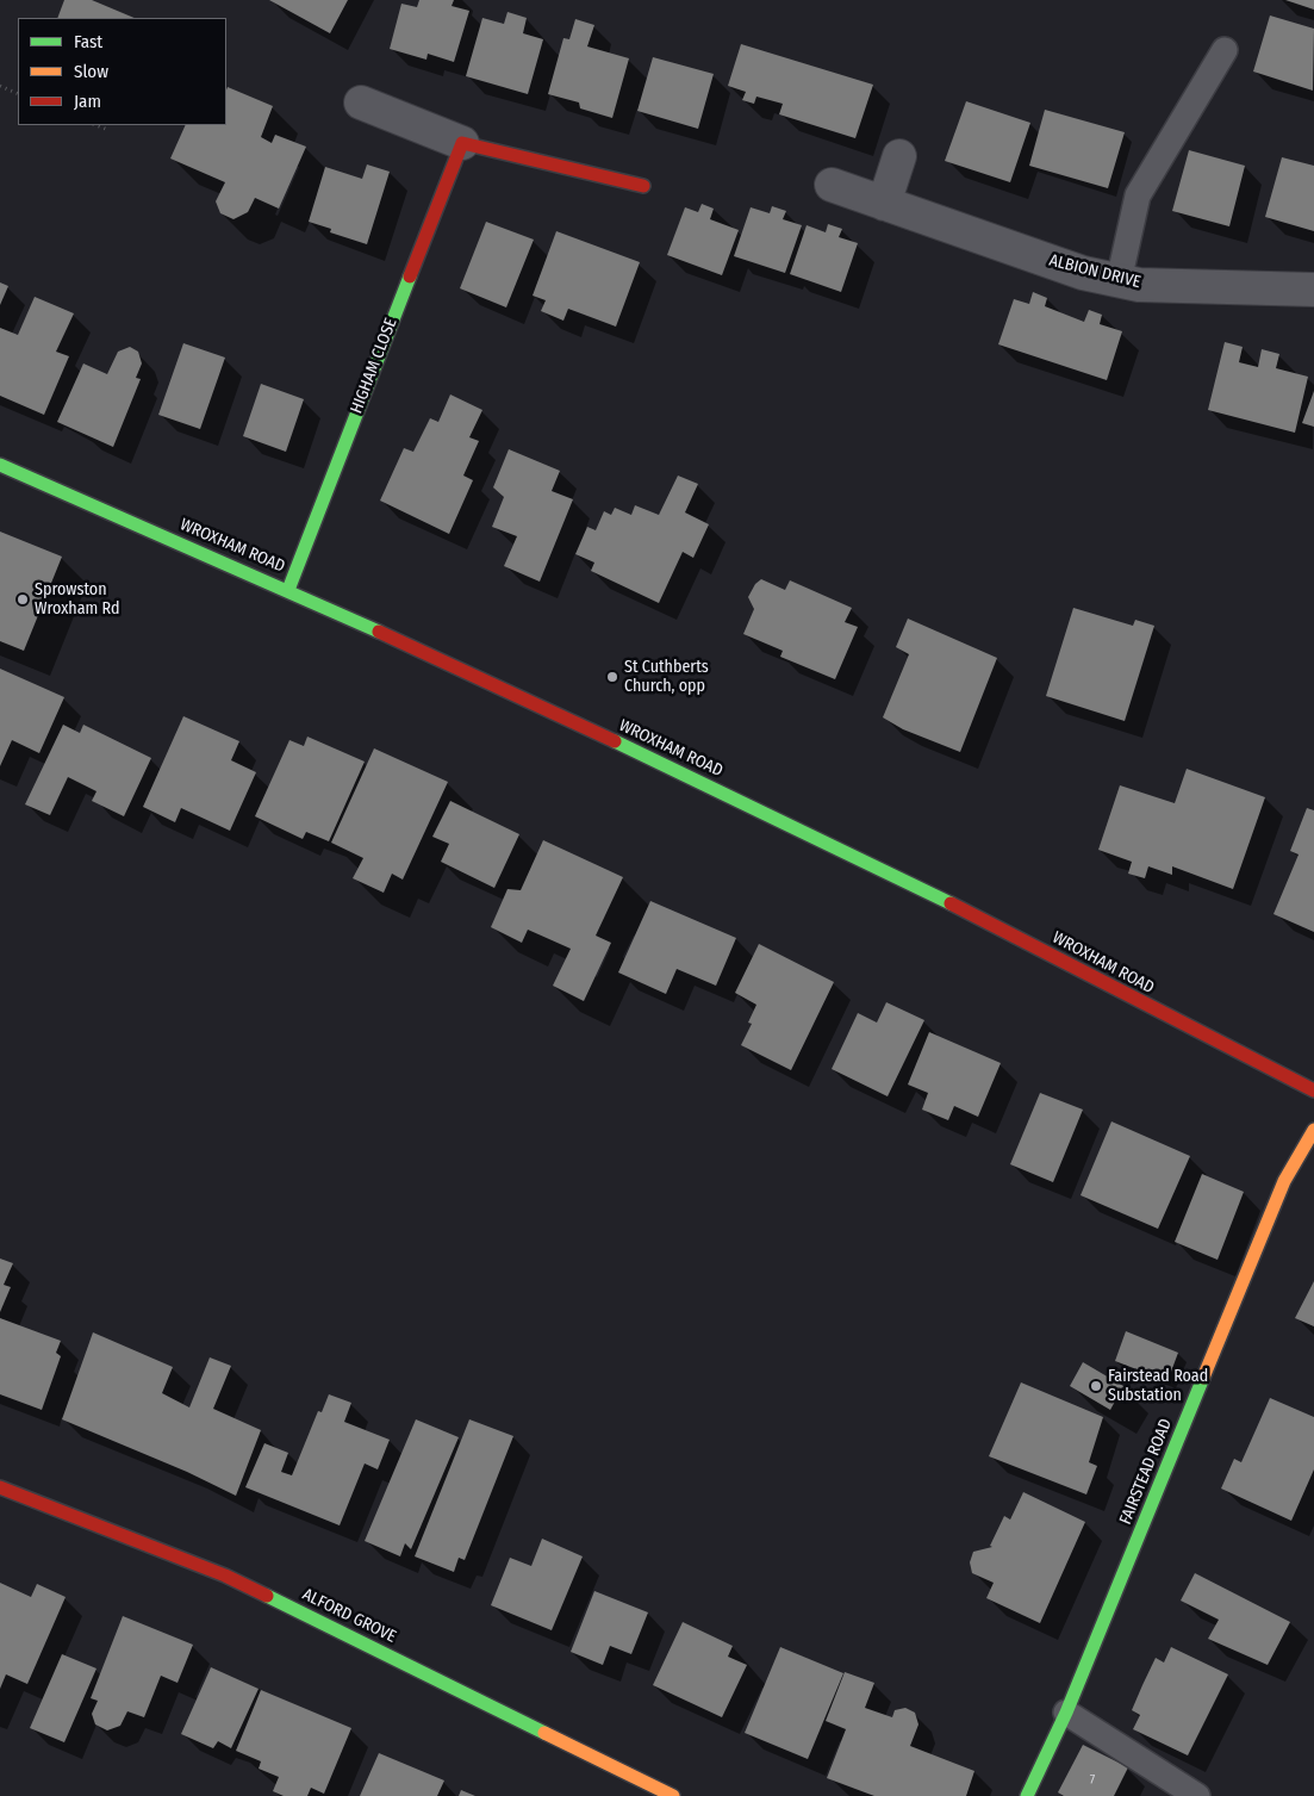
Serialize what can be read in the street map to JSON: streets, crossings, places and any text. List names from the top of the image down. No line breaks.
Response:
{"streets":{"street":["ALBION DRIVE","HIGHAM CLOSE","WROXHAM ROAD","FAIRSTEAD ROAD","ALFORD GROVE"]},"crossings":[["HIGHAM CLOSE","WROXHAM ROAD"]],"places":["Sprowston Wroxham Rd","St Cuthberts Church, opp","Fairstead Road Substation"],"house_numbers":["7"],"legend":["Fast","Slow","Jam"]}
